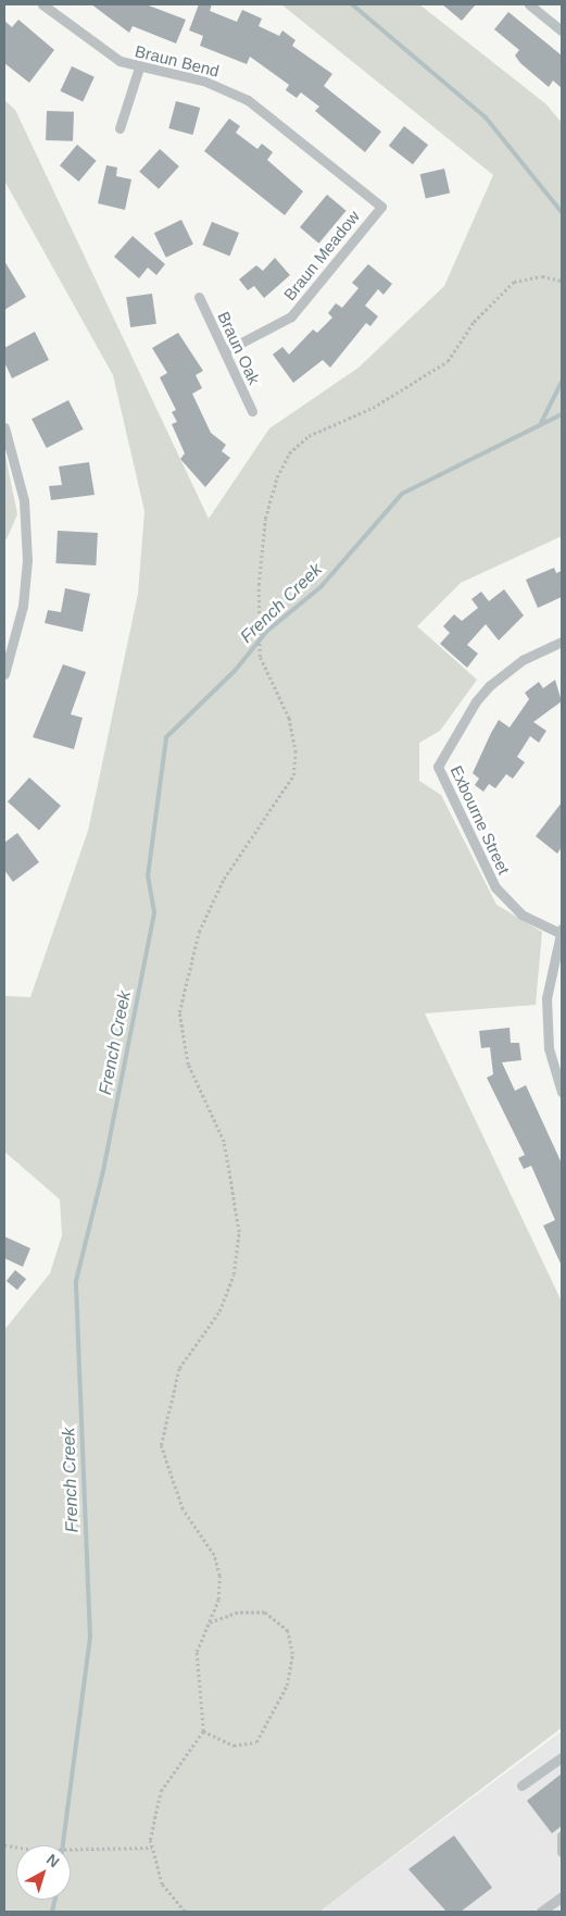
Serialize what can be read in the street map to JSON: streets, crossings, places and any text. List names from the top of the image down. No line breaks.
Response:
{"streets":{"street":["Braun Bend","Braun Meadow","Braun Oak","Exbourne Street"]},"crossings":[["Braun Bend","Braun Meadow"],["Braun Meadow","Braun Oak"]],"water":["French Creek"],"north":"top right"}
